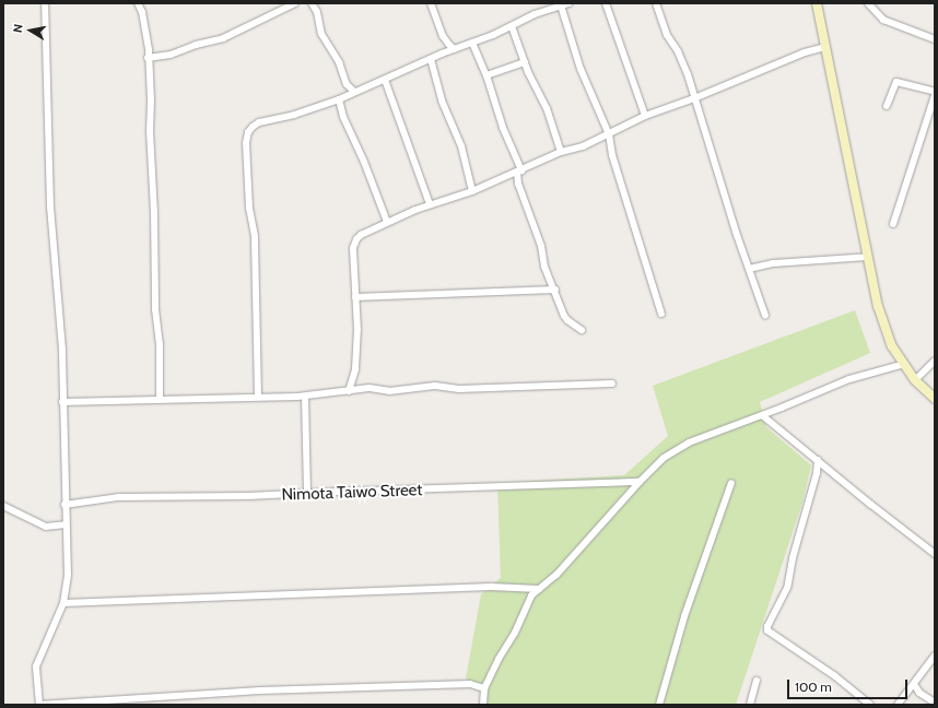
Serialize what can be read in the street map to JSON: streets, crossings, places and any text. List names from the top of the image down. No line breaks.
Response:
{"streets":{"street":["Nimota Taiwo Street"]},"scale_bar":"100 m","north":"left"}
